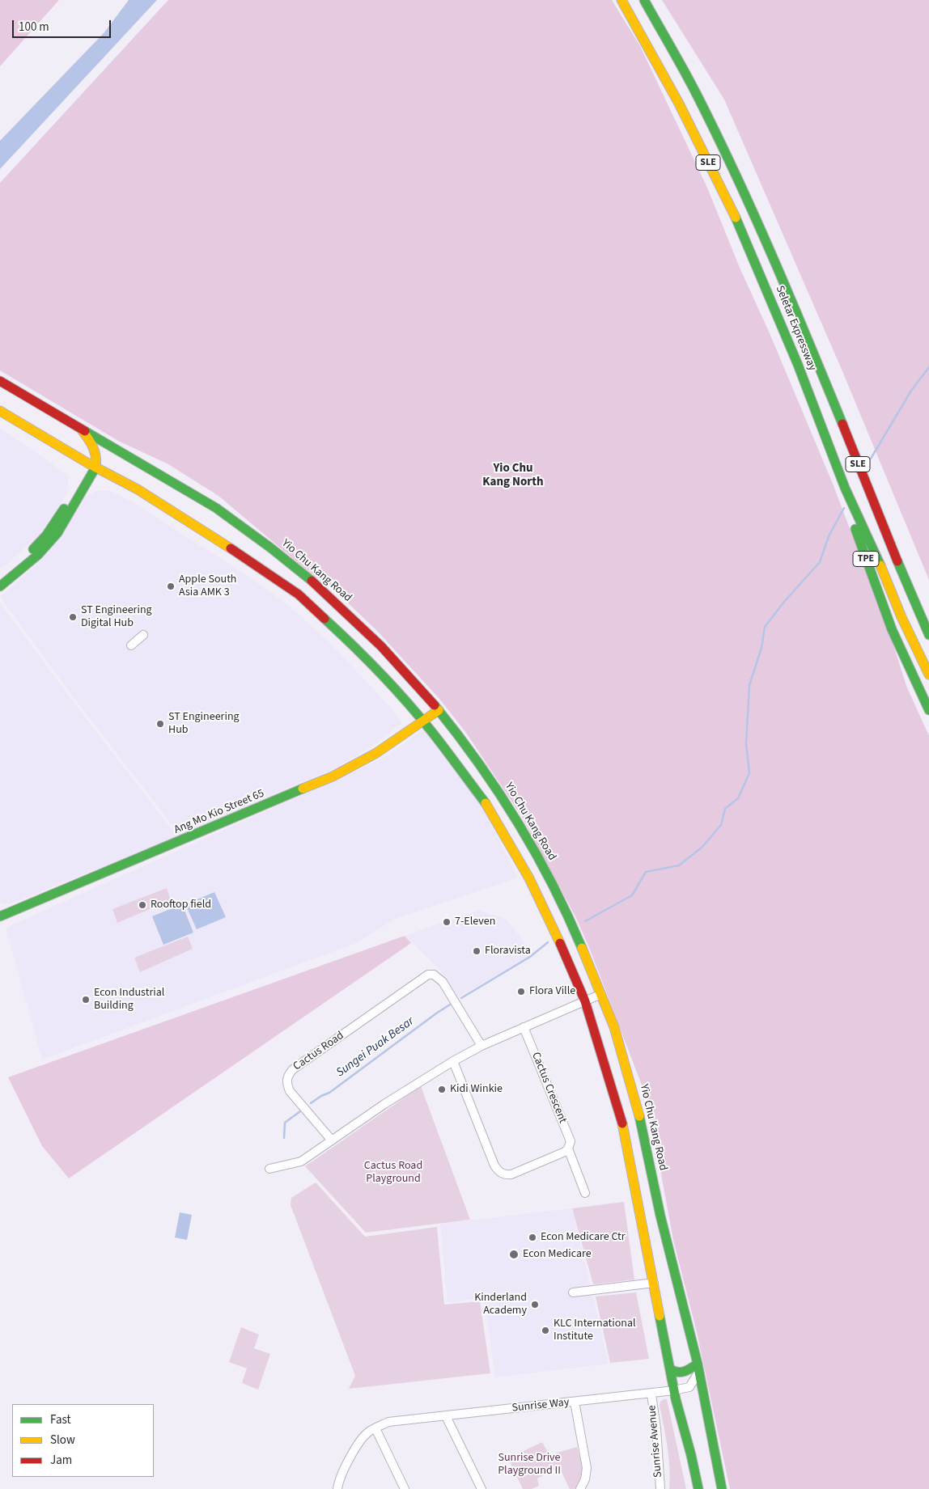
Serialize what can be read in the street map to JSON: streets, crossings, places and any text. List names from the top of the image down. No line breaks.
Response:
{"streets":{"main road":["SLE","Seletar Expressway","TPE","Yio Chu Kang Road","Ang Mo Kio Street 65"],"street":["Cactus Road","Cactus Crescent","Sunrise Way","Sunrise Avenue"]},"crossings":[["Seletar Expressway","TPE"],["Yio Chu Kang Road","Ang Mo Kio Street 65"],["Yio Chu Kang Road","Sunrise Way"],["Sunrise Way","Sunrise Avenue"]],"districts":["Yio Chu Kang North"],"water":["Sungei Puak Besar"],"parks":["Cactus Road Playground","Sunrise Drive Playground II"],"places":["Apple South Asia AMK 3","ST Engineering Digital Hub","ST Engineering Hub","Rooftop field","7-Eleven","Floravista","Flora Ville","Econ Industrial Building","Kidi Winkie","Econ Medicare Ctr","Econ Medicare","Kinderland Academy","KLC International Institute"],"legend":["Fast","Slow","Jam"],"scale_bar":"100 m"}
